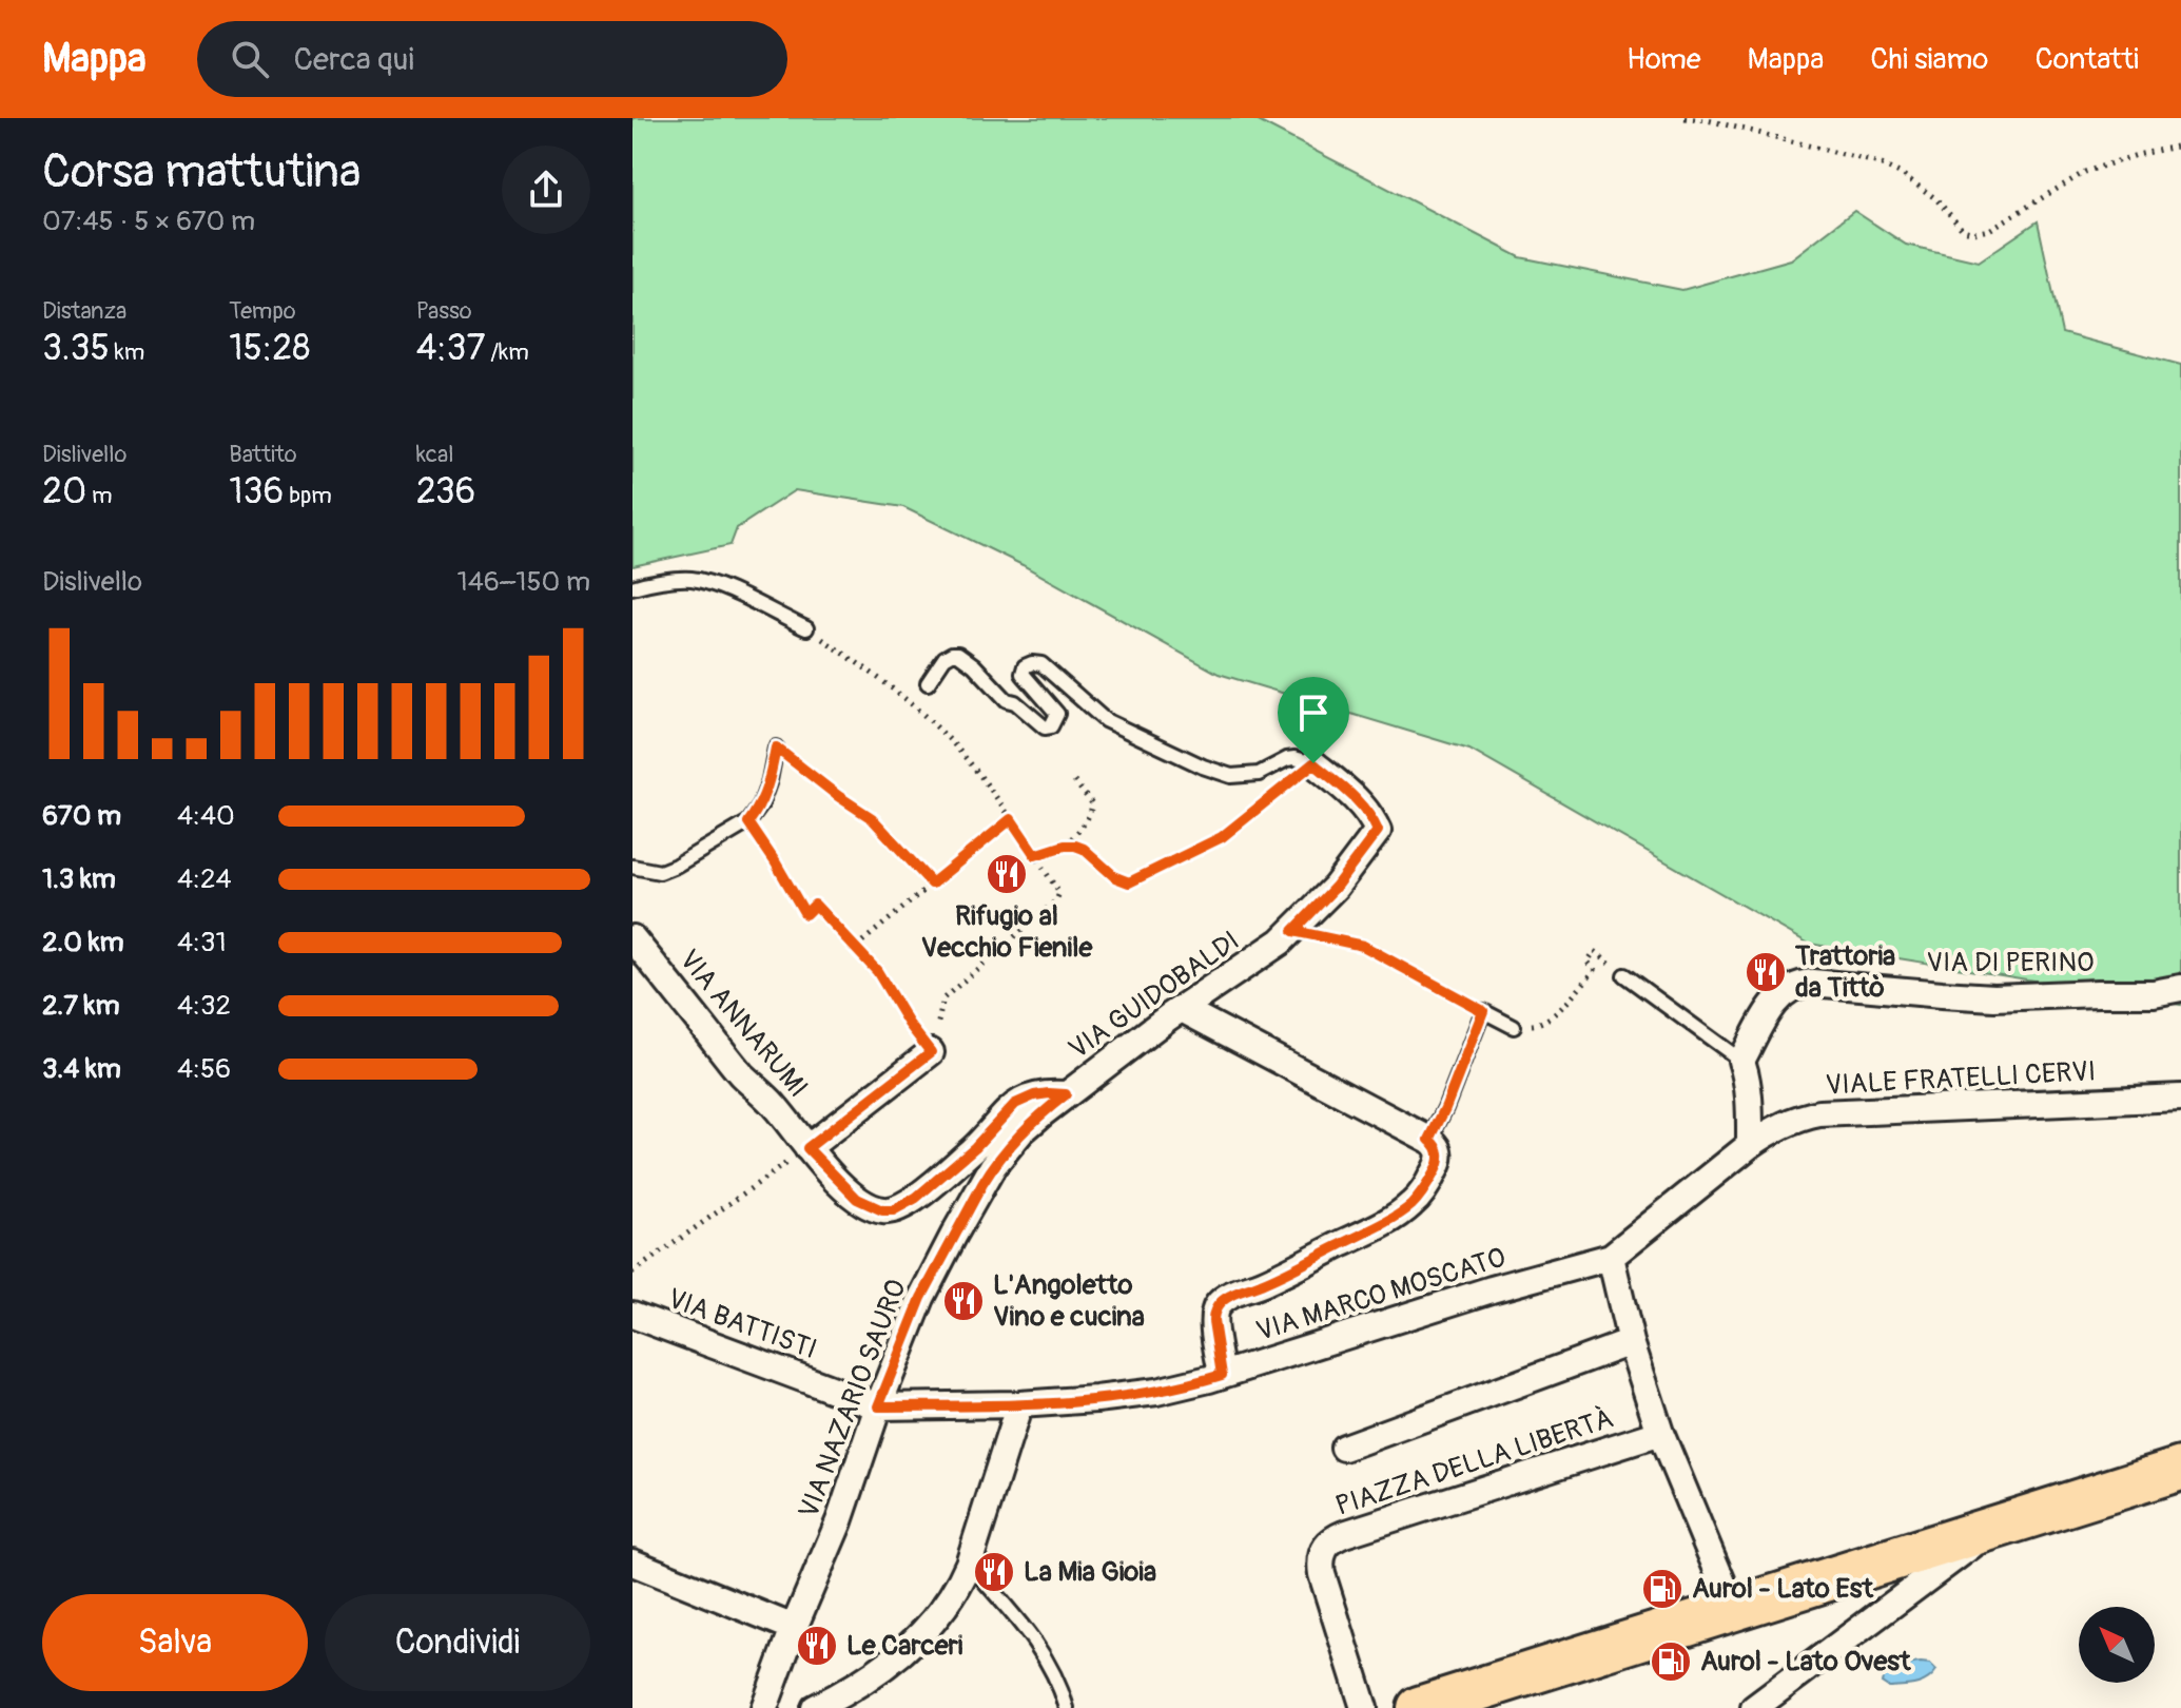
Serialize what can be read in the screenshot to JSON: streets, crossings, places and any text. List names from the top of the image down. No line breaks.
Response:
{"streets":{"street":["VIA DI PERINO","VIA GUIDOBALDI","VIA ANNARUMI","VIALE FRATELLI CERVI","VIA MARCO MOSCATO","VIA BATTISTI","VIA NAZARIO SAURO","PIAZZA DELLA LIBERTÀ"]},"crossings":[["VIA GUIDOBALDI","VIA ANNARUMI"],["VIA GUIDOBALDI","VIA NAZARIO SAURO"],["VIALE FRATELLI CERVI","VIA MARCO MOSCATO"],["VIA MARCO MOSCATO","VIA BATTISTI"],["VIA MARCO MOSCATO","VIA NAZARIO SAURO"],["VIA BATTISTI","VIA NAZARIO SAURO"]],"places":{"restaurant":["Rifugio al Vecchio Fienile","Trattoria da Tittò","L'Angoletto Vino e cucina","La Mia Gioia","Le Carceri"],"fuel station":["Aurol - Lato Est","Aurol - Lato Ovest"]},"north":"top left","page":{"header":"Mappa","search":"Cerca qui","nav":["Home","Mappa","Chi siamo","Contatti"],"heading":["Corsa mattutina","07:45 · 5 × 670 m"],"stats":[["Distanza","3.35 km"],["Tempo","15:28"],["Passo","4:37 /km"],["Dislivello","20 m"],["Battito","136 bpm"],["kcal","236"]],"chart":["Dislivello","146–150 m"],"list":[{"name":"670 m","note":"4:40"},{"name":"1.3 km","note":"4:24"},{"name":"2.0 km","note":"4:31"},{"name":"2.7 km","note":"4:32"},{"name":"3.4 km","note":"4:56"}],"buttons":["Salva","Condividi"]}}
